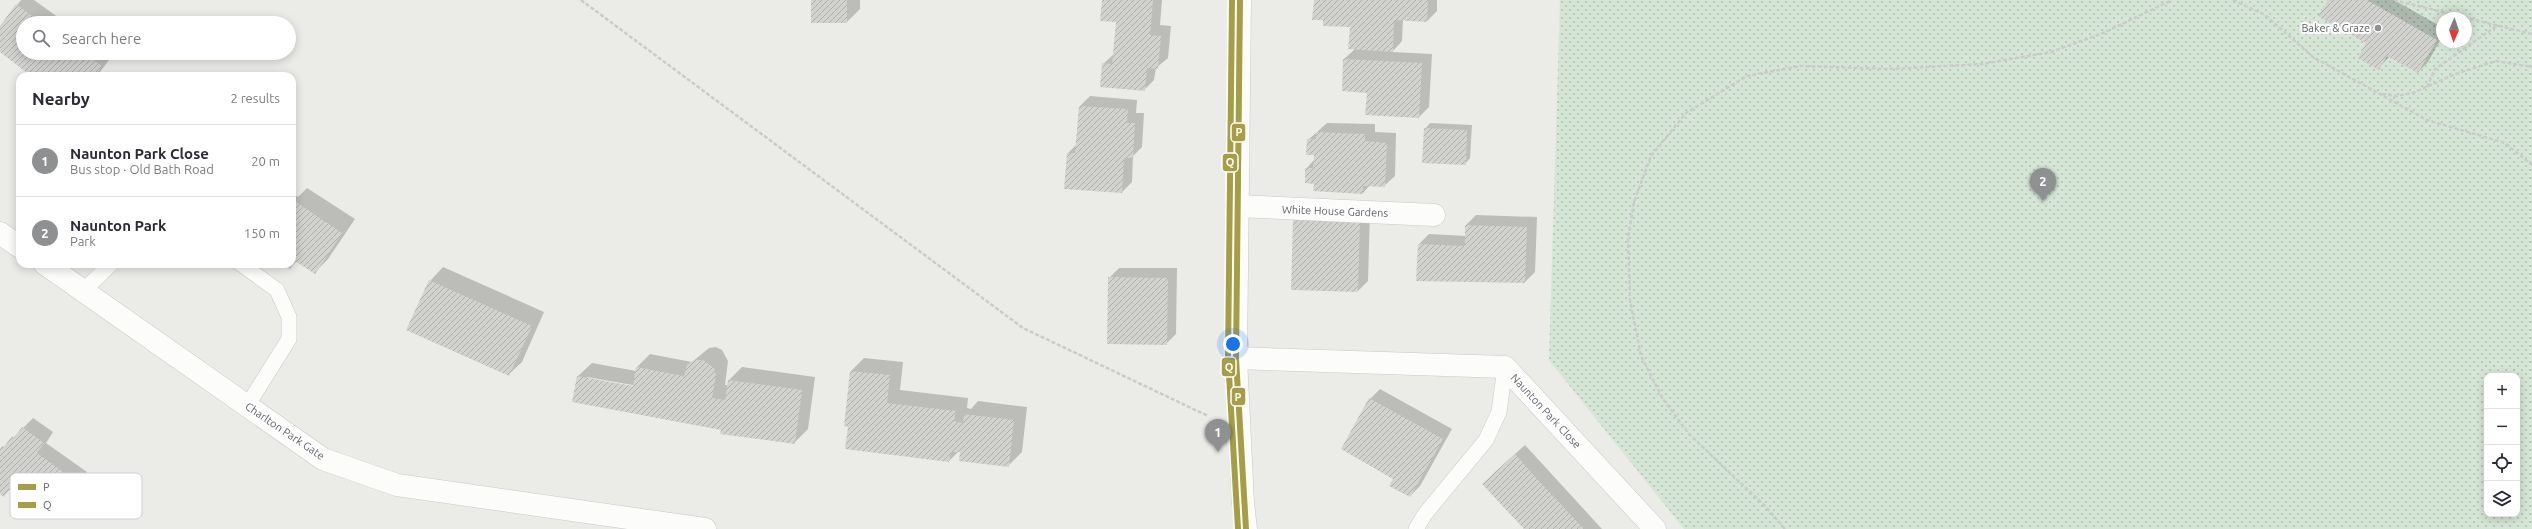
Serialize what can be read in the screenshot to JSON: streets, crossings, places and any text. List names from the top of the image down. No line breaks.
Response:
{"streets":{"street":["White House Gardens","Naunton Park Close","Charlton Park Gate"]},"places":["Baker & Graze"],"lines":["transit line P","transit line Q"],"legend":["P","Q"],"north":"bottom","page":{"search":"Search here","heading":["Nearby","2 results"],"list":[{"mark":"1","name":"Naunton Park Close","note":"Bus stop · Old Bath Road","value":"20 m"},{"mark":"2","name":"Naunton Park","note":"Park","value":"150 m"}],"pins":["2","1"],"map_buttons":["+","−"]}}
